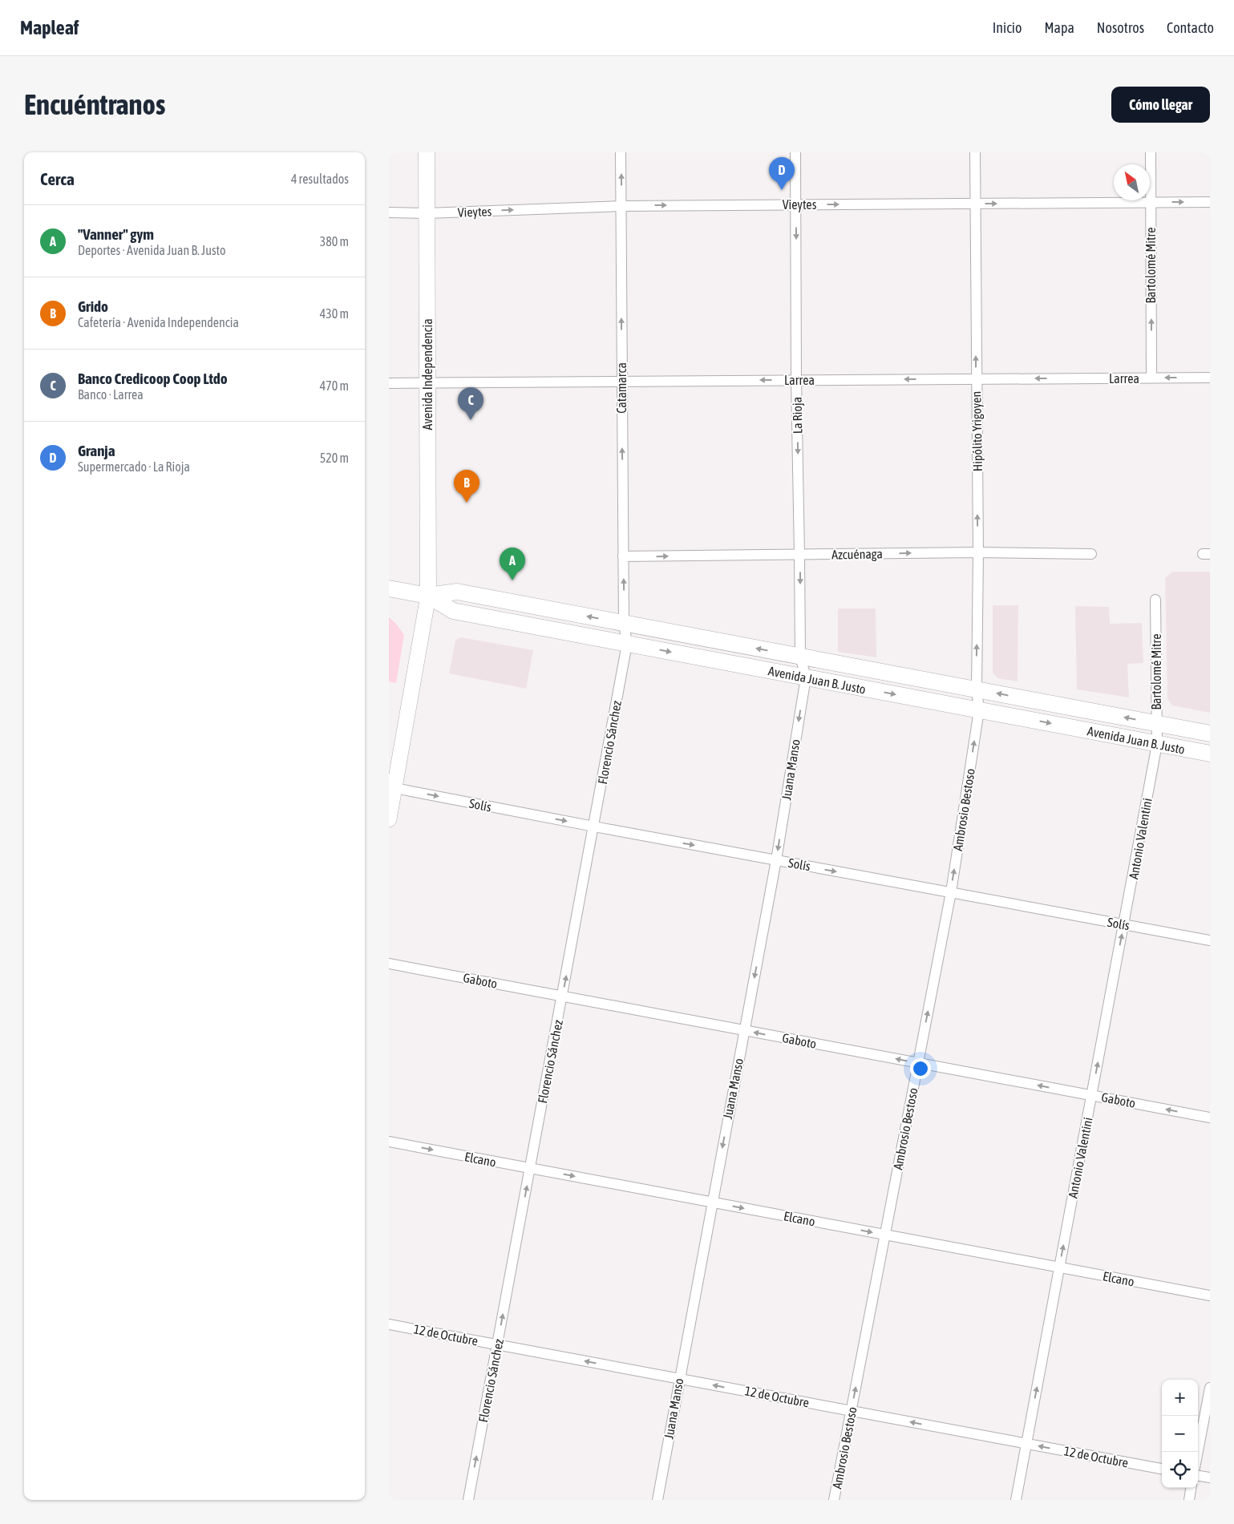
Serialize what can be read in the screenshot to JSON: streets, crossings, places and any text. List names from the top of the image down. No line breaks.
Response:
{"streets":{"main road":["Avenida Independencia","Avenida Juan B. Justo"],"street":["Vieytes","Bartolomé Mitre","Larrea","Catamarca","La Rioja","Hipólito Yrigoyen","Azcuénaga","Florencio Sánchez","Juana Manso","Solís","Ambrosio Bestoso","Antonio Valentini","Gaboto","Elcano","12 de Octubre"]},"crossings":[["Vieytes","Bartolomé Mitre"],["Vieytes","Avenida Independencia"],["Vieytes","Catamarca"],["Vieytes","La Rioja"],["Vieytes","Hipólito Yrigoyen"],["Bartolomé Mitre","Larrea"],["Bartolomé Mitre","Avenida Juan B. Justo"],["Bartolomé Mitre","Antonio Valentini"],["Avenida Independencia","Larrea"],["Avenida Independencia","Avenida Juan B. Justo"],["Larrea","Catamarca"],["Larrea","La Rioja"],["Larrea","Hipólito Yrigoyen"],["Catamarca","Azcuénaga"],["Catamarca","Avenida Juan B. Justo"],["Catamarca","Florencio Sánchez"],["La Rioja","Azcuénaga"],["La Rioja","Avenida Juan B. Justo"],["La Rioja","Juana Manso"],["Hipólito Yrigoyen","Azcuénaga"],["Hipólito Yrigoyen","Avenida Juan B. Justo"],["Hipólito Yrigoyen","Ambrosio Bestoso"],["Avenida Juan B. Justo","Florencio Sánchez"],["Avenida Juan B. Justo","Juana Manso"],["Avenida Juan B. Justo","Ambrosio Bestoso"],["Avenida Juan B. Justo","Antonio Valentini"],["Florencio Sánchez","Solís"],["Florencio Sánchez","Gaboto"],["Florencio Sánchez","Elcano"],["Florencio Sánchez","12 de Octubre"],["Juana Manso","Solís"],["Juana Manso","Gaboto"],["Juana Manso","Elcano"],["Juana Manso","12 de Octubre"],["Solís","Ambrosio Bestoso"],["Solís","Antonio Valentini"],["Ambrosio Bestoso","Gaboto"],["Ambrosio Bestoso","Elcano"],["Ambrosio Bestoso","12 de Octubre"],["Antonio Valentini","Gaboto"],["Antonio Valentini","Elcano"],["Antonio Valentini","12 de Octubre"]],"one_way":["Vieytes","Bartolomé Mitre","Larrea","Catamarca","La Rioja","Hipólito Yrigoyen","Azcuénaga","Florencio Sánchez","Juana Manso","Solís","Ambrosio Bestoso","Antonio Valentini","Gaboto","Elcano","12 de Octubre"],"north":"top left","page":{"header":"Mapleaf","nav":["Inicio","Mapa","Nosotros","Contacto"],"buttons":"Cómo llegar","title":"Encuéntranos","heading":["Cerca","4 resultados"],"pins":["D","C","B","A"],"list":[{"mark":"A","name":"\"Vanner\" gym","note":"Deportes · Avenida Juan B. Justo","value":"380 m"},{"mark":"B","name":"Grido","note":"Cafetería · Avenida Independencia","value":"430 m"},{"mark":"C","name":"Banco Credicoop Coop Ltdo","note":"Banco · Larrea","value":"470 m"},{"mark":"D","name":"Granja","note":"Supermercado · La Rioja","value":"520 m"}],"map_buttons":["+","−"]}}
